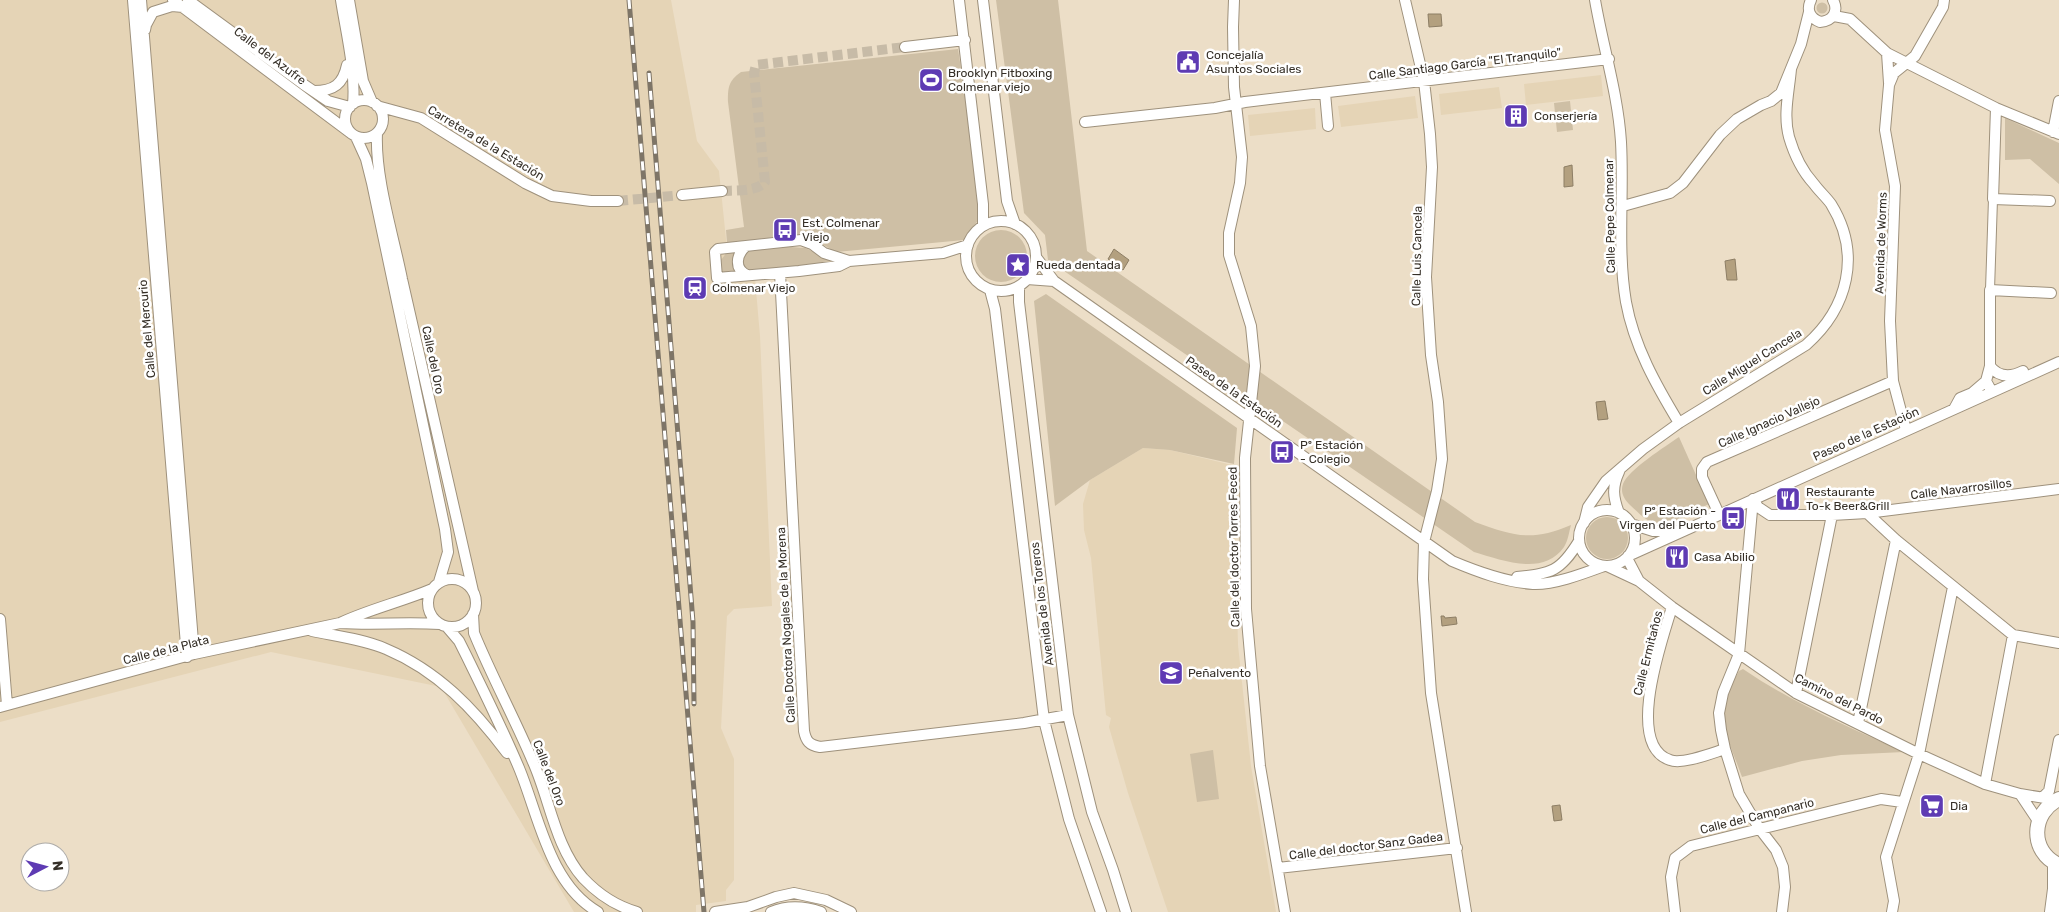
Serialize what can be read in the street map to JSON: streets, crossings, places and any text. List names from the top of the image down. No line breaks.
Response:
{"streets":{"street":["Calle del Azufre","Calle Santiago García \"El Tranquilo\"","Carretera de la Estación","Calle Pepe Colmenar","Avenida de Worms","Calle Luis Cancela","Calle del Mercurio","Calle del Oro","Calle Miguel Cancela","Paseo de la Estación","Calle Ignacio Vallejo","Calle Navarrosillos","Calle del doctor Torres Feced","Avenida de los Toreros","Calle Doctora Nogales de la Morena","Calle de la Plata","Calle Ermitaños","Camino del Pardo","Calle del Campanario","Calle del doctor Sanz Gadea"]},"crossings":[["Calle del Azufre","Carretera de la Estación"],["Calle del Azufre","Calle del Oro"],["Calle Santiago García \"El Tranquilo\"","Calle Pepe Colmenar"],["Calle Santiago García \"El Tranquilo\"","Calle Luis Cancela"],["Calle Santiago García \"El Tranquilo\"","Calle del doctor Torres Feced"],["Carretera de la Estación","Calle del Oro"],["Calle Pepe Colmenar","Calle Miguel Cancela"],["Avenida de Worms","Paseo de la Estación"],["Avenida de Worms","Calle Ignacio Vallejo"],["Calle Luis Cancela","Paseo de la Estación"],["Calle del Mercurio","Calle de la Plata"],["Calle del Oro","Calle de la Plata"],["Calle Miguel Cancela","Paseo de la Estación"],["Calle Miguel Cancela","Camino del Pardo"],["Paseo de la Estación","Calle Ignacio Vallejo"],["Paseo de la Estación","Calle Navarrosillos"],["Paseo de la Estación","Calle del doctor Torres Feced"],["Paseo de la Estación","Avenida de los Toreros"],["Paseo de la Estación","Camino del Pardo"],["Calle del doctor Torres Feced","Calle del doctor Sanz Gadea"],["Avenida de los Toreros","Calle Doctora Nogales de la Morena"],["Calle Ermitaños","Camino del Pardo"]],"places":{"public building":["Concejalía Asuntos Sociales"],"sports":["Brooklyn Fitboxing Colmenar viejo"],"building":["Conserjería"],"bus stop":["Est. Colmenar Viejo","Pº Estación - Colegio","Pº Estación - Virgen del Puerto"],"place":["Rueda dentada"],"station":["Colmenar Viejo"],"restaurant":["Restaurante To-k Beer&Grill","Casa Abilio"],"school or university":["Peñalvento"],"supermarket":["Dia"]},"north":"right"}
